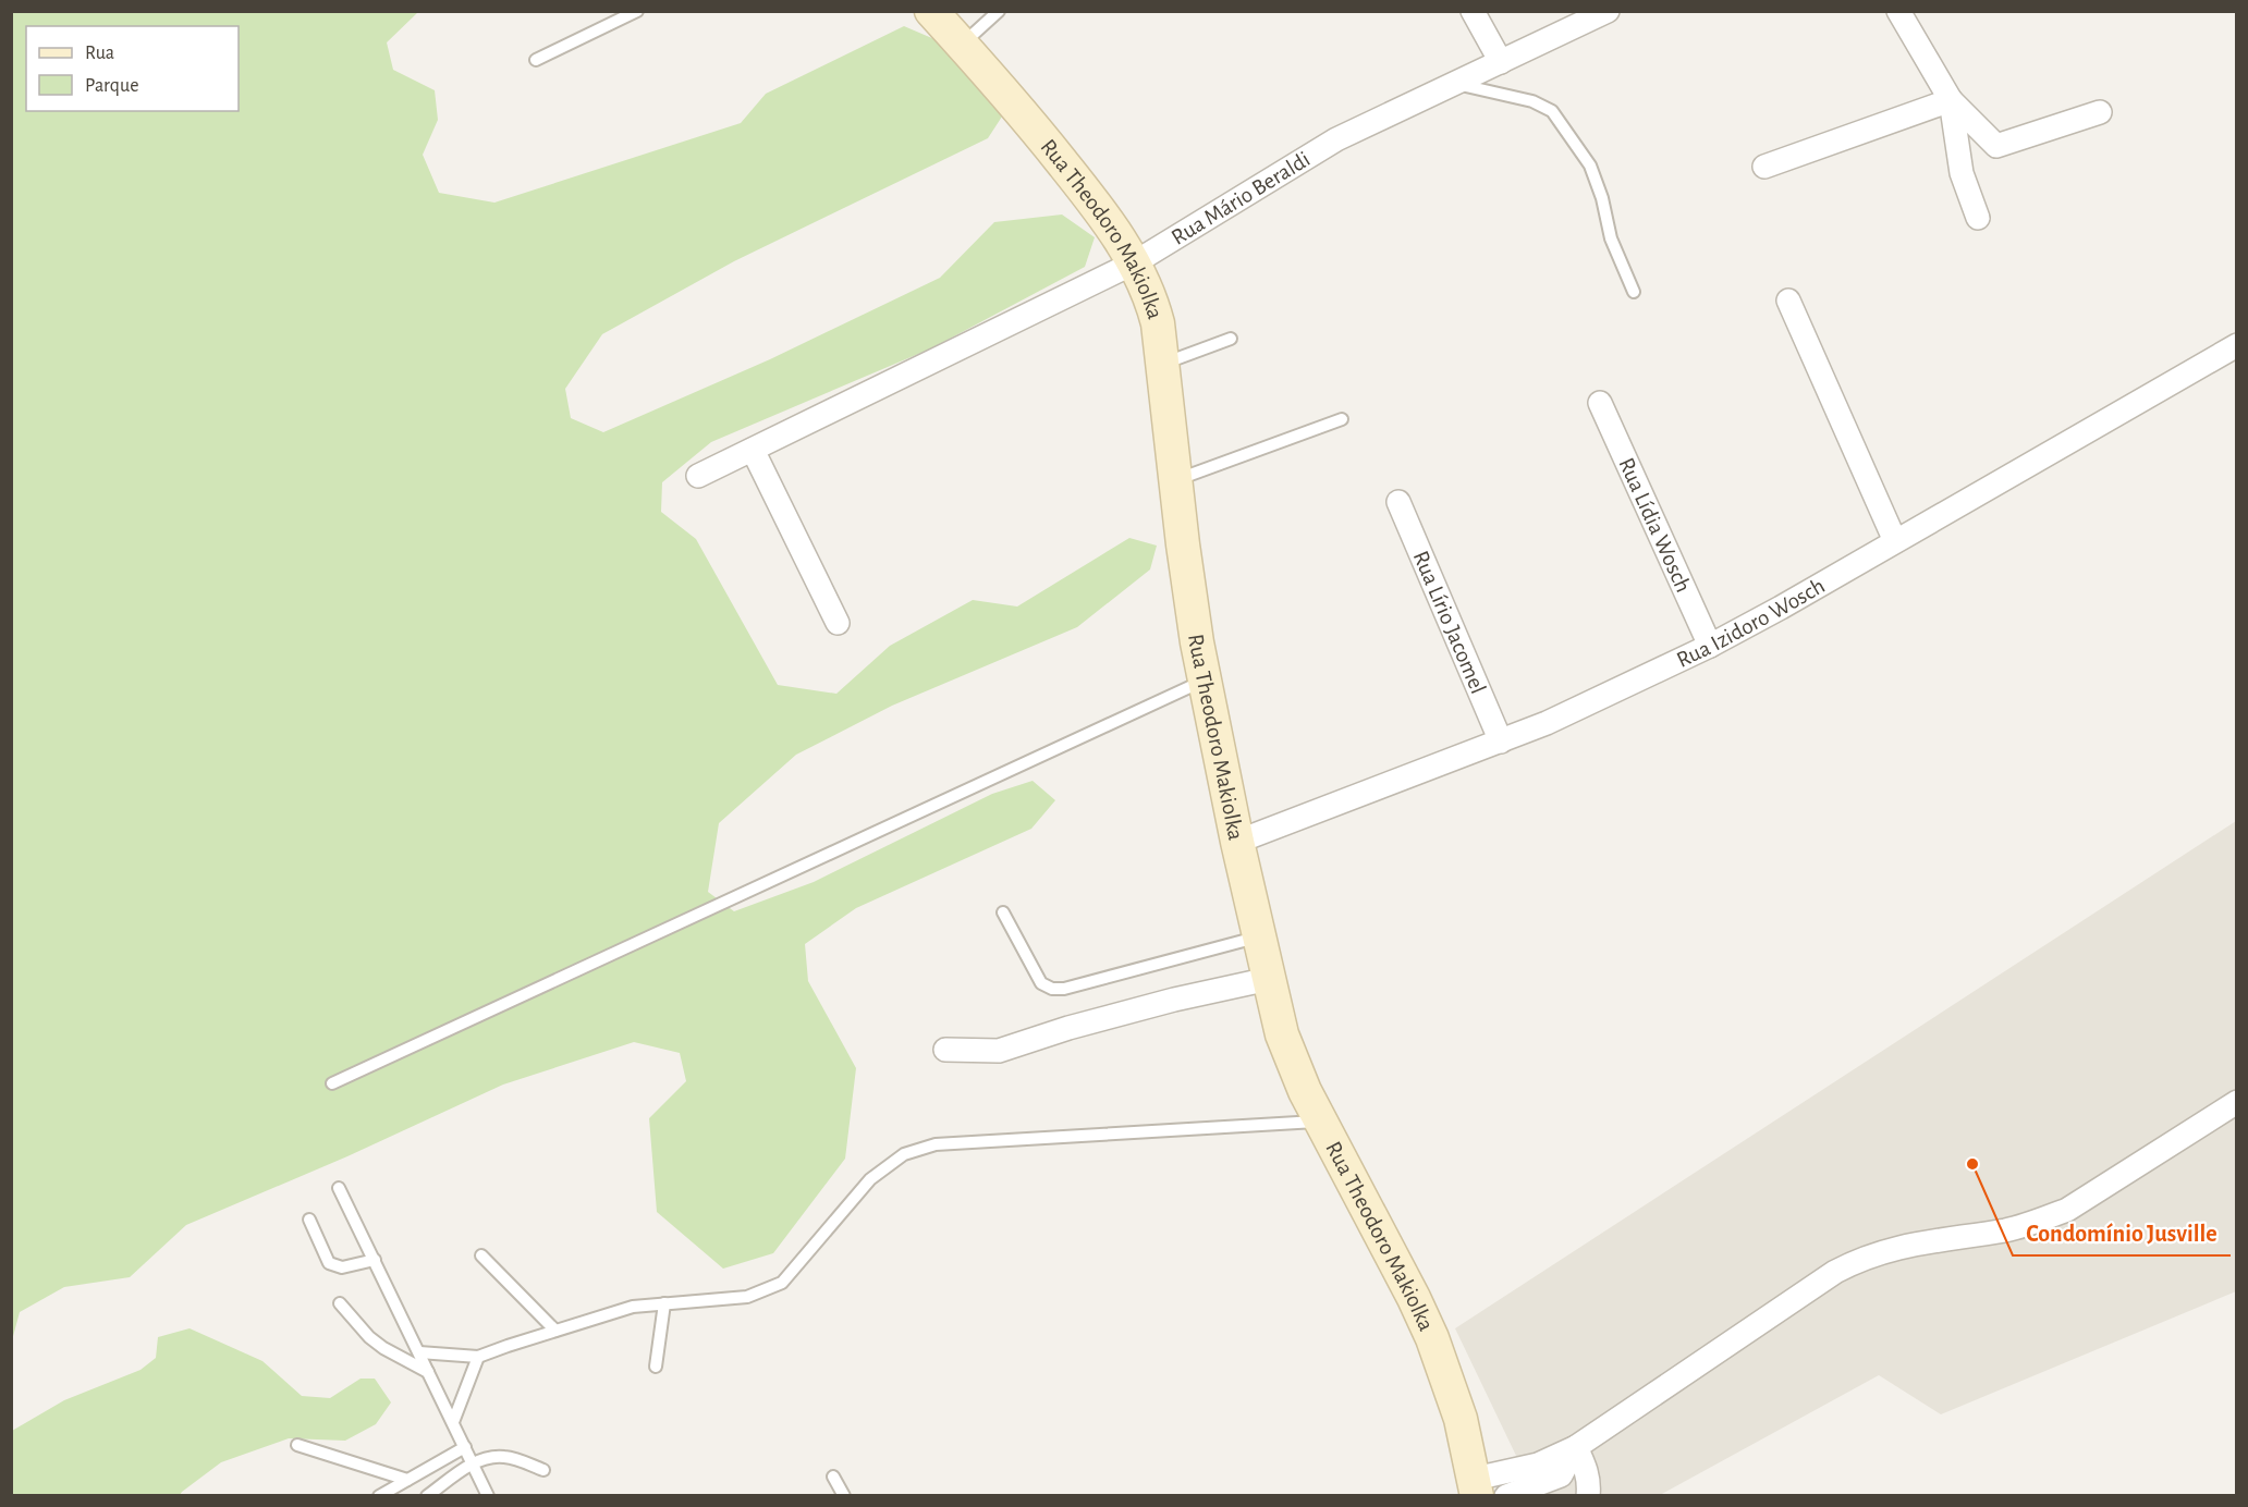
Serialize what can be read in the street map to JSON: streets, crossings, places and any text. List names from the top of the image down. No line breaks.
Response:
{"streets":{"main road":["Rua Theodoro Makiolka"],"street":["Rua Mário Beraldi","Rua Lídia Wosch","Rua Lírio Jacomel","Rua Izidoro Wosch"]},"crossings":[["Rua Mário Beraldi","Rua Theodoro Makiolka"],["Rua Theodoro Makiolka","Rua Izidoro Wosch"],["Rua Lídia Wosch","Rua Izidoro Wosch"],["Rua Lírio Jacomel","Rua Izidoro Wosch"]],"places":["Condomínio Jusville"],"legend":["Rua","Parque"]}
